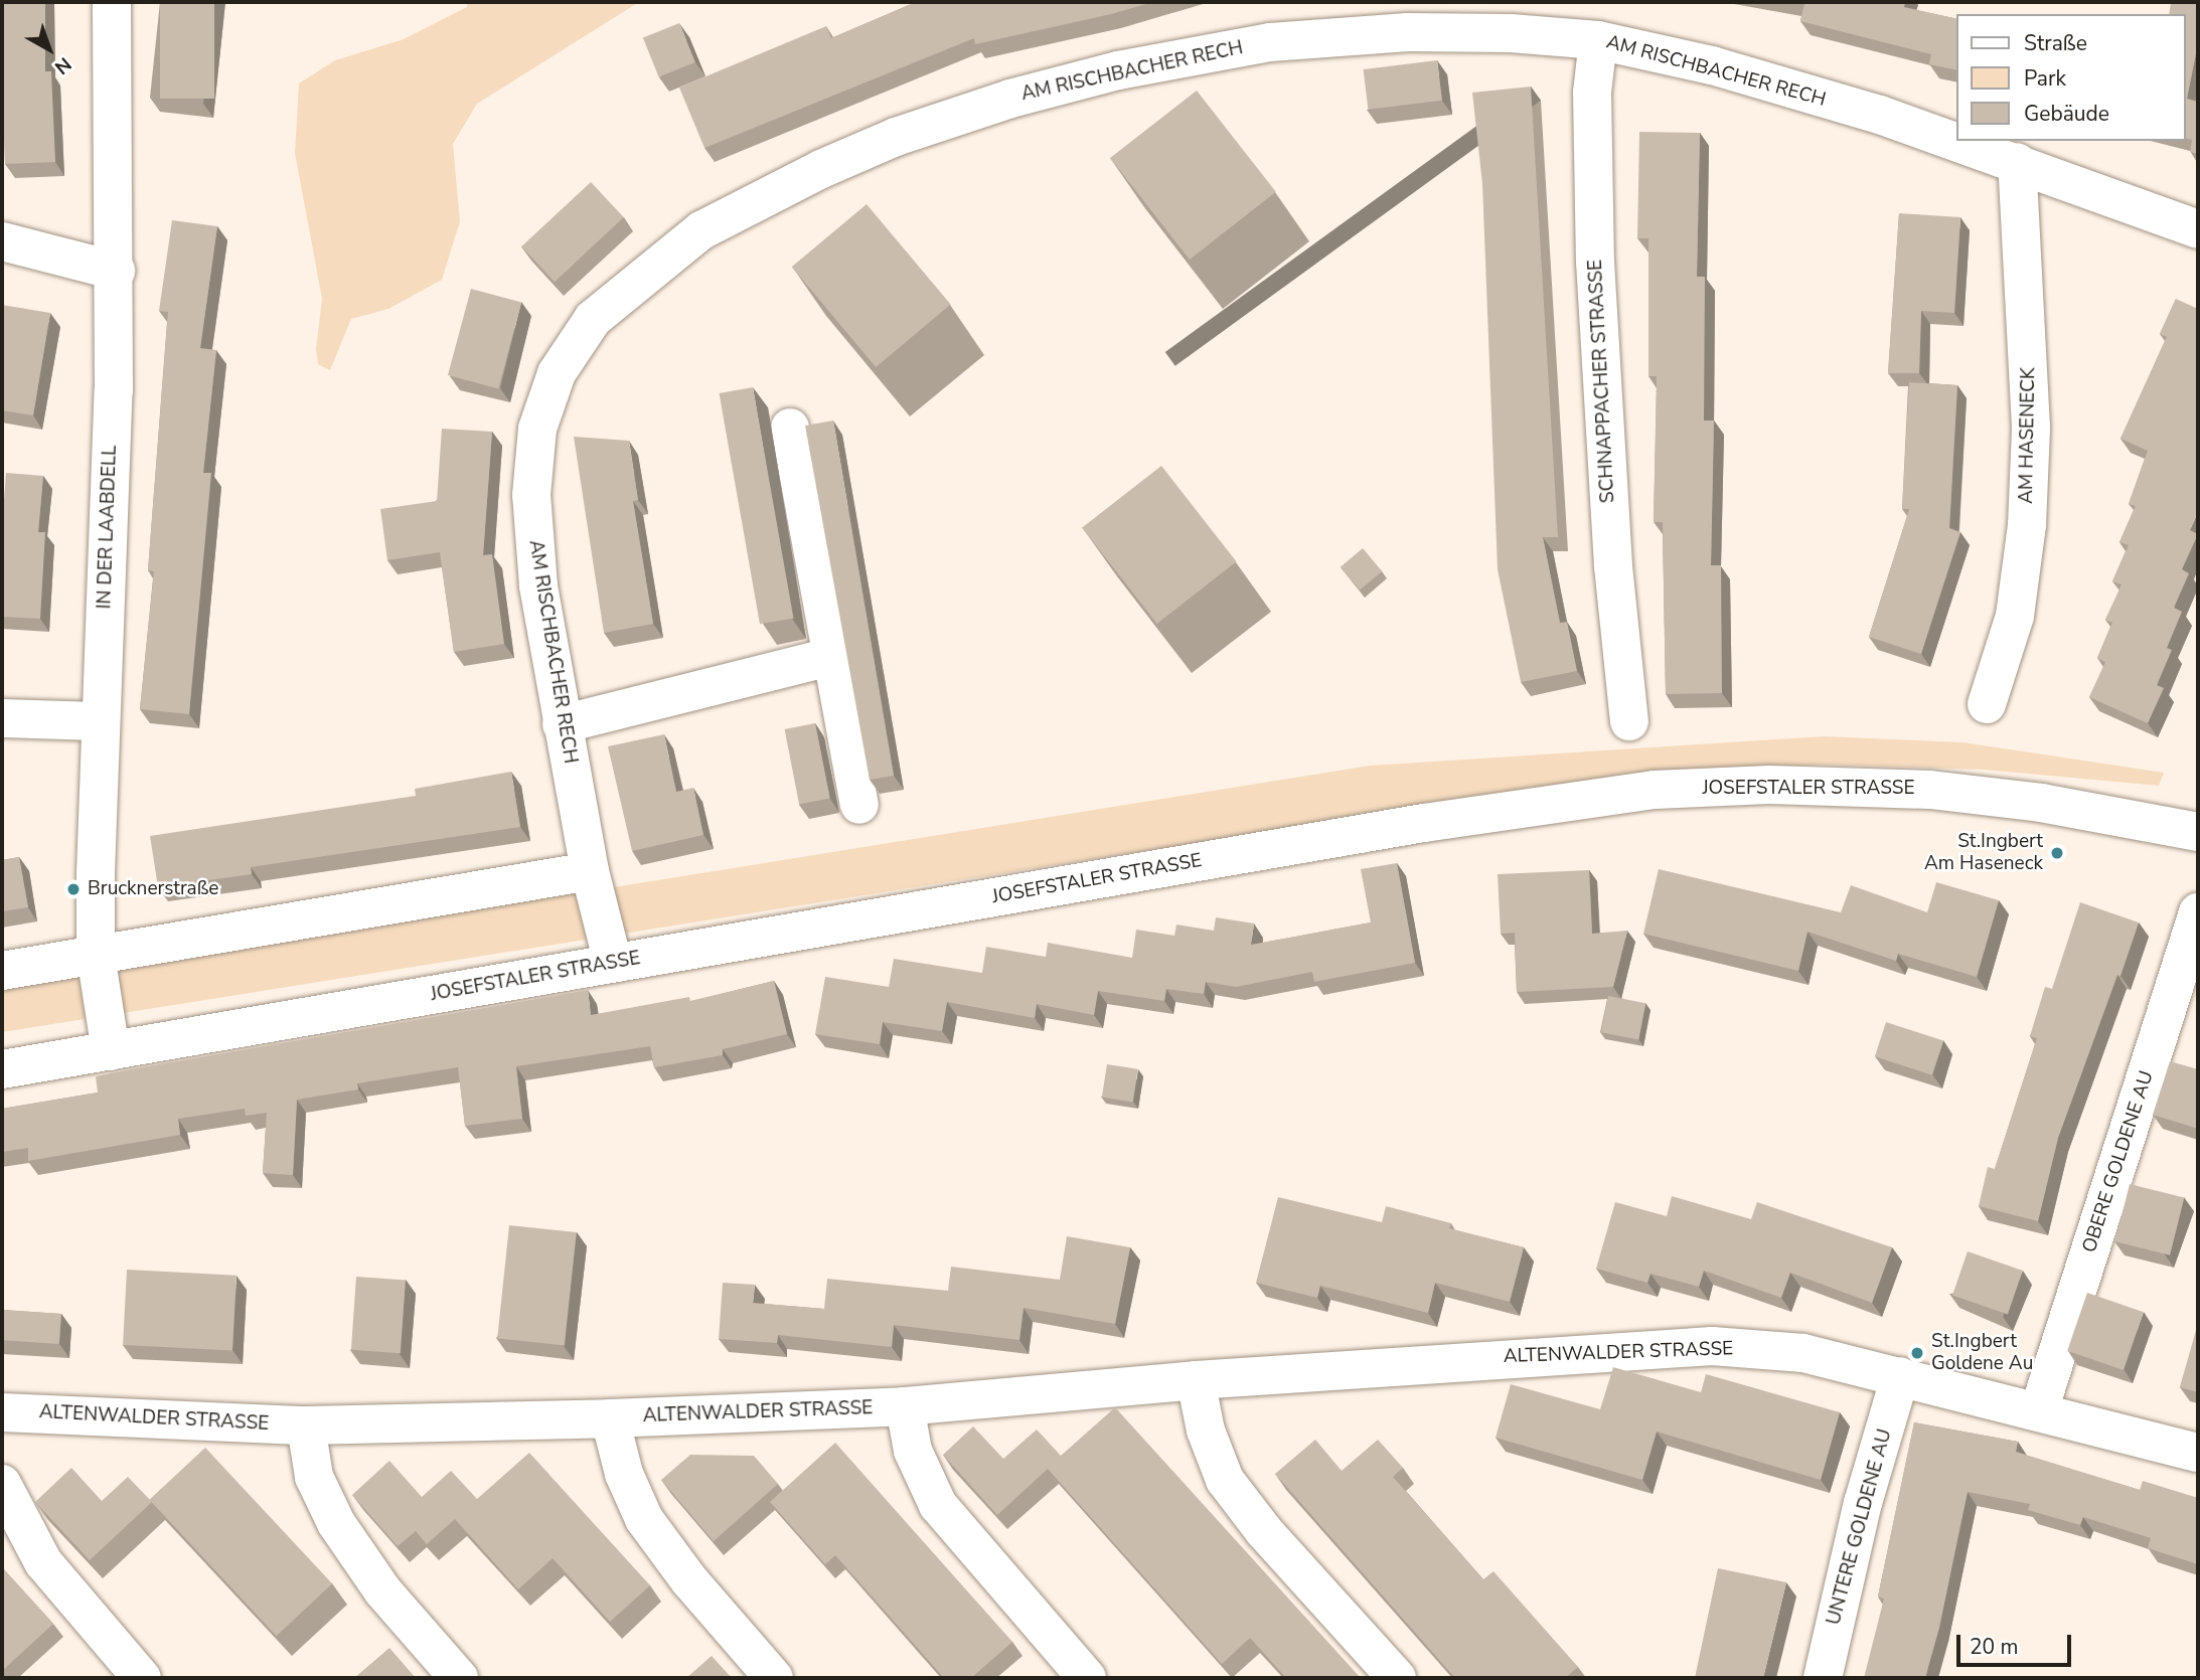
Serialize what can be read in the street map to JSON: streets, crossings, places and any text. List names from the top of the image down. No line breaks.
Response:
{"streets":{"street":["AM RISCHBACHER RECH","SCHNAPPACHER STRASSE","AM HASENECK","IN DER LAABDELL","JOSEFSTALER STRASSE","OBERE GOLDENE AU","ALTENWALDER STRASSE","UNTERE GOLDENE AU"]},"crossings":[["AM RISCHBACHER RECH","SCHNAPPACHER STRASSE"],["AM RISCHBACHER RECH","AM HASENECK"],["AM RISCHBACHER RECH","JOSEFSTALER STRASSE"],["IN DER LAABDELL","JOSEFSTALER STRASSE"],["OBERE GOLDENE AU","ALTENWALDER STRASSE"],["ALTENWALDER STRASSE","UNTERE GOLDENE AU"]],"places":["St.Ingbert Am Haseneck","Brucknerstraße","St.Ingbert Goldene Au"],"legend":["Straße","Park","Gebäude"],"scale_bar":"20 m","north":"bottom right"}
